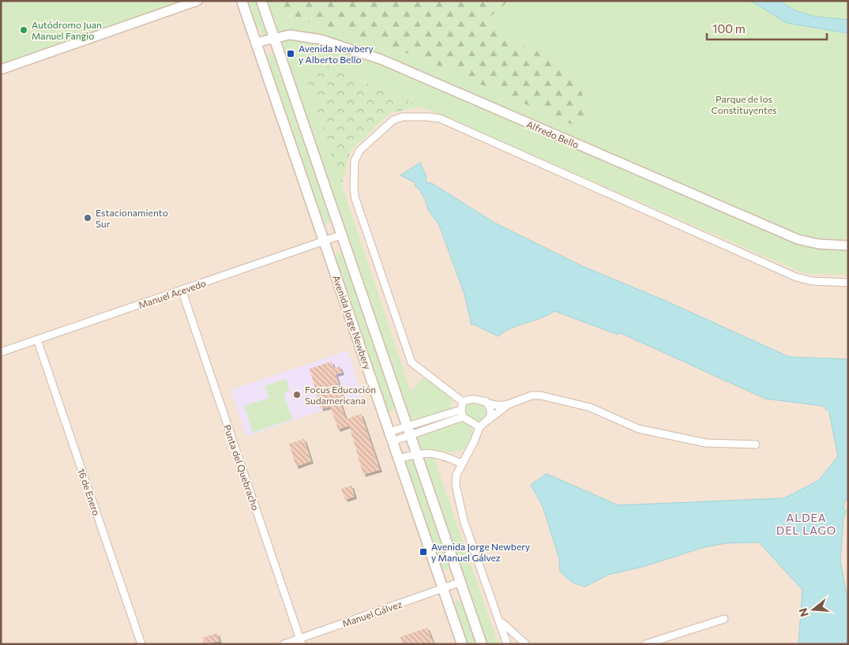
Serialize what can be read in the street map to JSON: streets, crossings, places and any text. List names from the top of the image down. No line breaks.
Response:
{"streets":{"main road":["Avenida Jorge Newbery"],"street":["Alfredo Bello","Manuel Acevedo","Punta del Quebracho","16 de Enero","Manuel Gálvez"]},"crossings":[["Alfredo Bello","Avenida Jorge Newbery"],["Manuel Acevedo","Avenida Jorge Newbery"],["Manuel Acevedo","Punta del Quebracho"],["Manuel Acevedo","16 de Enero"],["Avenida Jorge Newbery","Manuel Gálvez"],["Punta del Quebracho","Manuel Gálvez"]],"districts":["ALDEA DEL LAGO"],"parks":["Parque de los Constituyentes"],"places":{"other":["Autódromo Juan Manuel Fangio","Estacionamiento Sur","Focus Educación Sudamericana"],"transit":["Avenida Newbery y Alberto Bello","Avenida Jorge Newbery y Manuel Gálvez"]},"scale_bar":"100 m","north":"left"}
